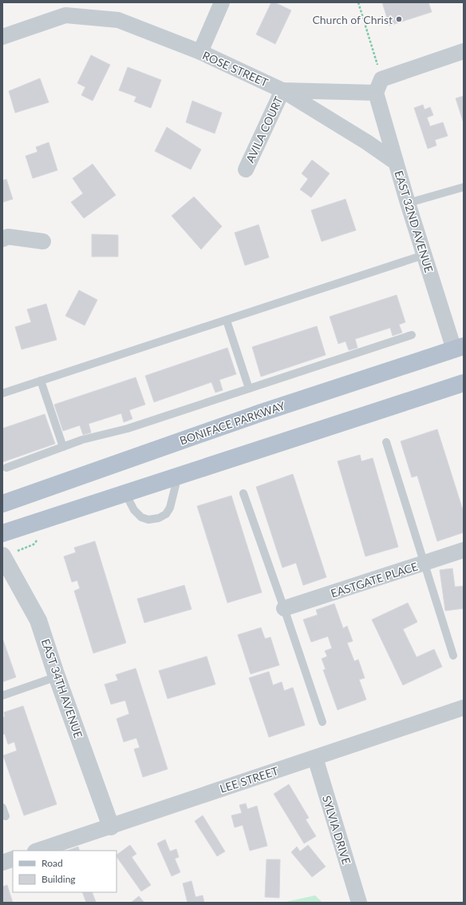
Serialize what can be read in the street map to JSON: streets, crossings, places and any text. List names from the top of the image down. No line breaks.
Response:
{"streets":{"main road":["BONIFACE PARKWAY"],"street":["ROSE STREET","AVILA COURT","EAST 32ND AVENUE","EASTGATE PLACE","EAST 34TH AVENUE","LEE STREET","SYLVIA DRIVE"]},"crossings":[["ROSE STREET","AVILA COURT"],["ROSE STREET","EAST 32ND AVENUE"],["EAST 32ND AVENUE","BONIFACE PARKWAY"],["EAST 34TH AVENUE","LEE STREET"],["LEE STREET","SYLVIA DRIVE"]],"places":["Church of Christ"],"legend":["Road","Building"]}
